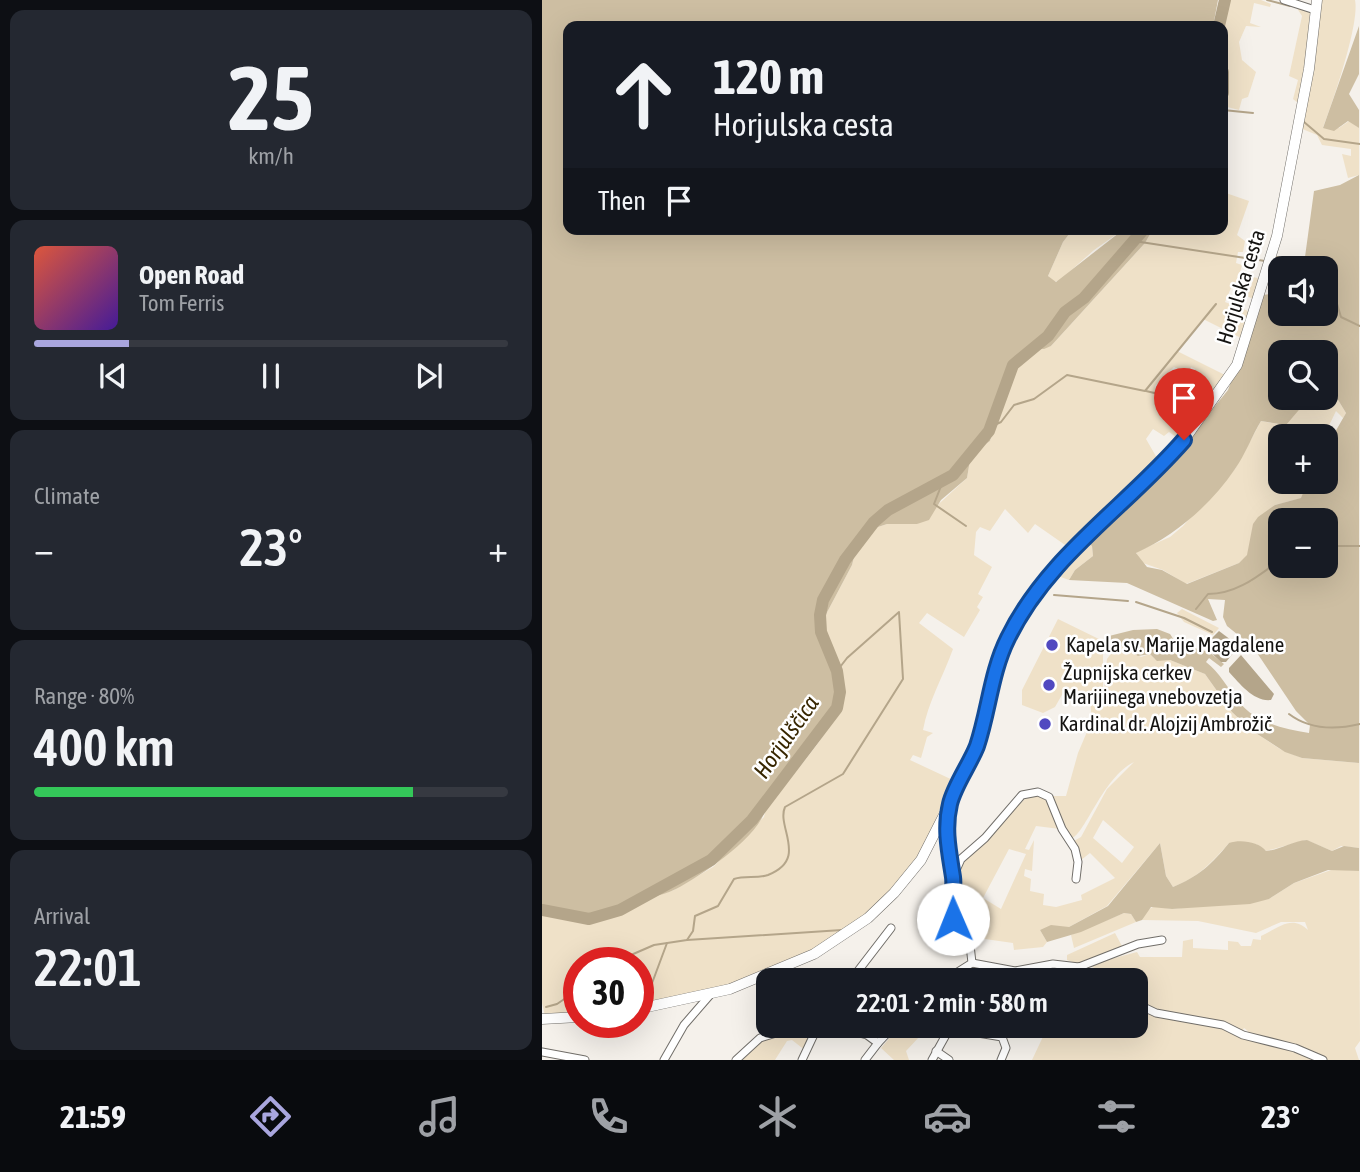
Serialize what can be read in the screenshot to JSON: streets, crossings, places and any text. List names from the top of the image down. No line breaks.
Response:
{"streets":{"street":["Horjulska cesta"]},"water":["Horjulščica"],"places":["Kapela sv. Marije Magdalene","Župnijska cerkev Marijinega vnebovzetja","Kardinal dr. Alojzij Ambrožič"],"page":{"tile":[["25","km/h"],"Climate",["Range · 80%","400 km"],["Arrival","22:01"]],"turn":["120 m","Horjulska cesta"],"then":"Then","song":["Open Road","Tom Ferris"],"map_buttons":["+","−"],"heat":["−","23°","+"],"limit":"30","trip":"22:01 · 2 min · 580 m","tabs":["21:59","23°"]}}
